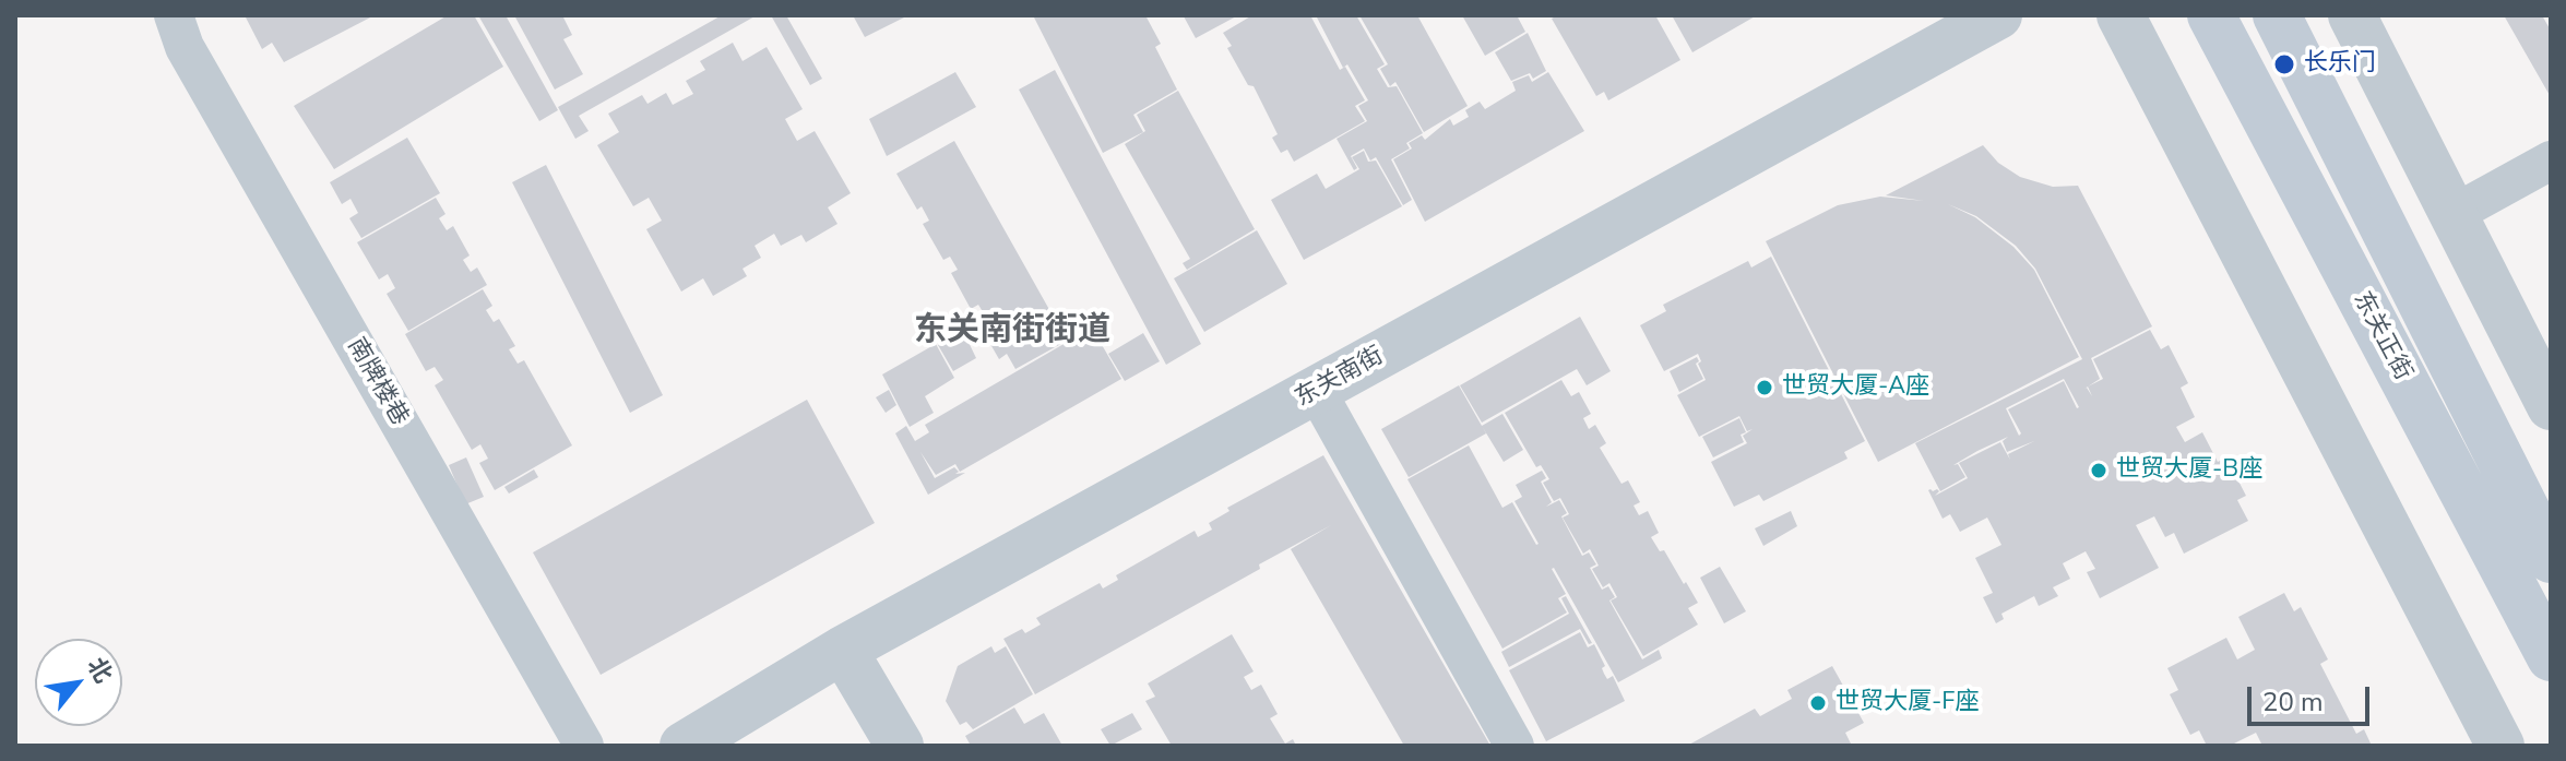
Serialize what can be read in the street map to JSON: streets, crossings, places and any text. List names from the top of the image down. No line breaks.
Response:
{"streets":{"main road":["东关正街"],"street":["东关南街","南牌楼巷"]},"districts":["东关南街街道"],"places":["长乐门","世贸大厦-A座","世贸大厦-B座","世贸大厦-F座"],"scale_bar":"20 m","north":"top right"}
